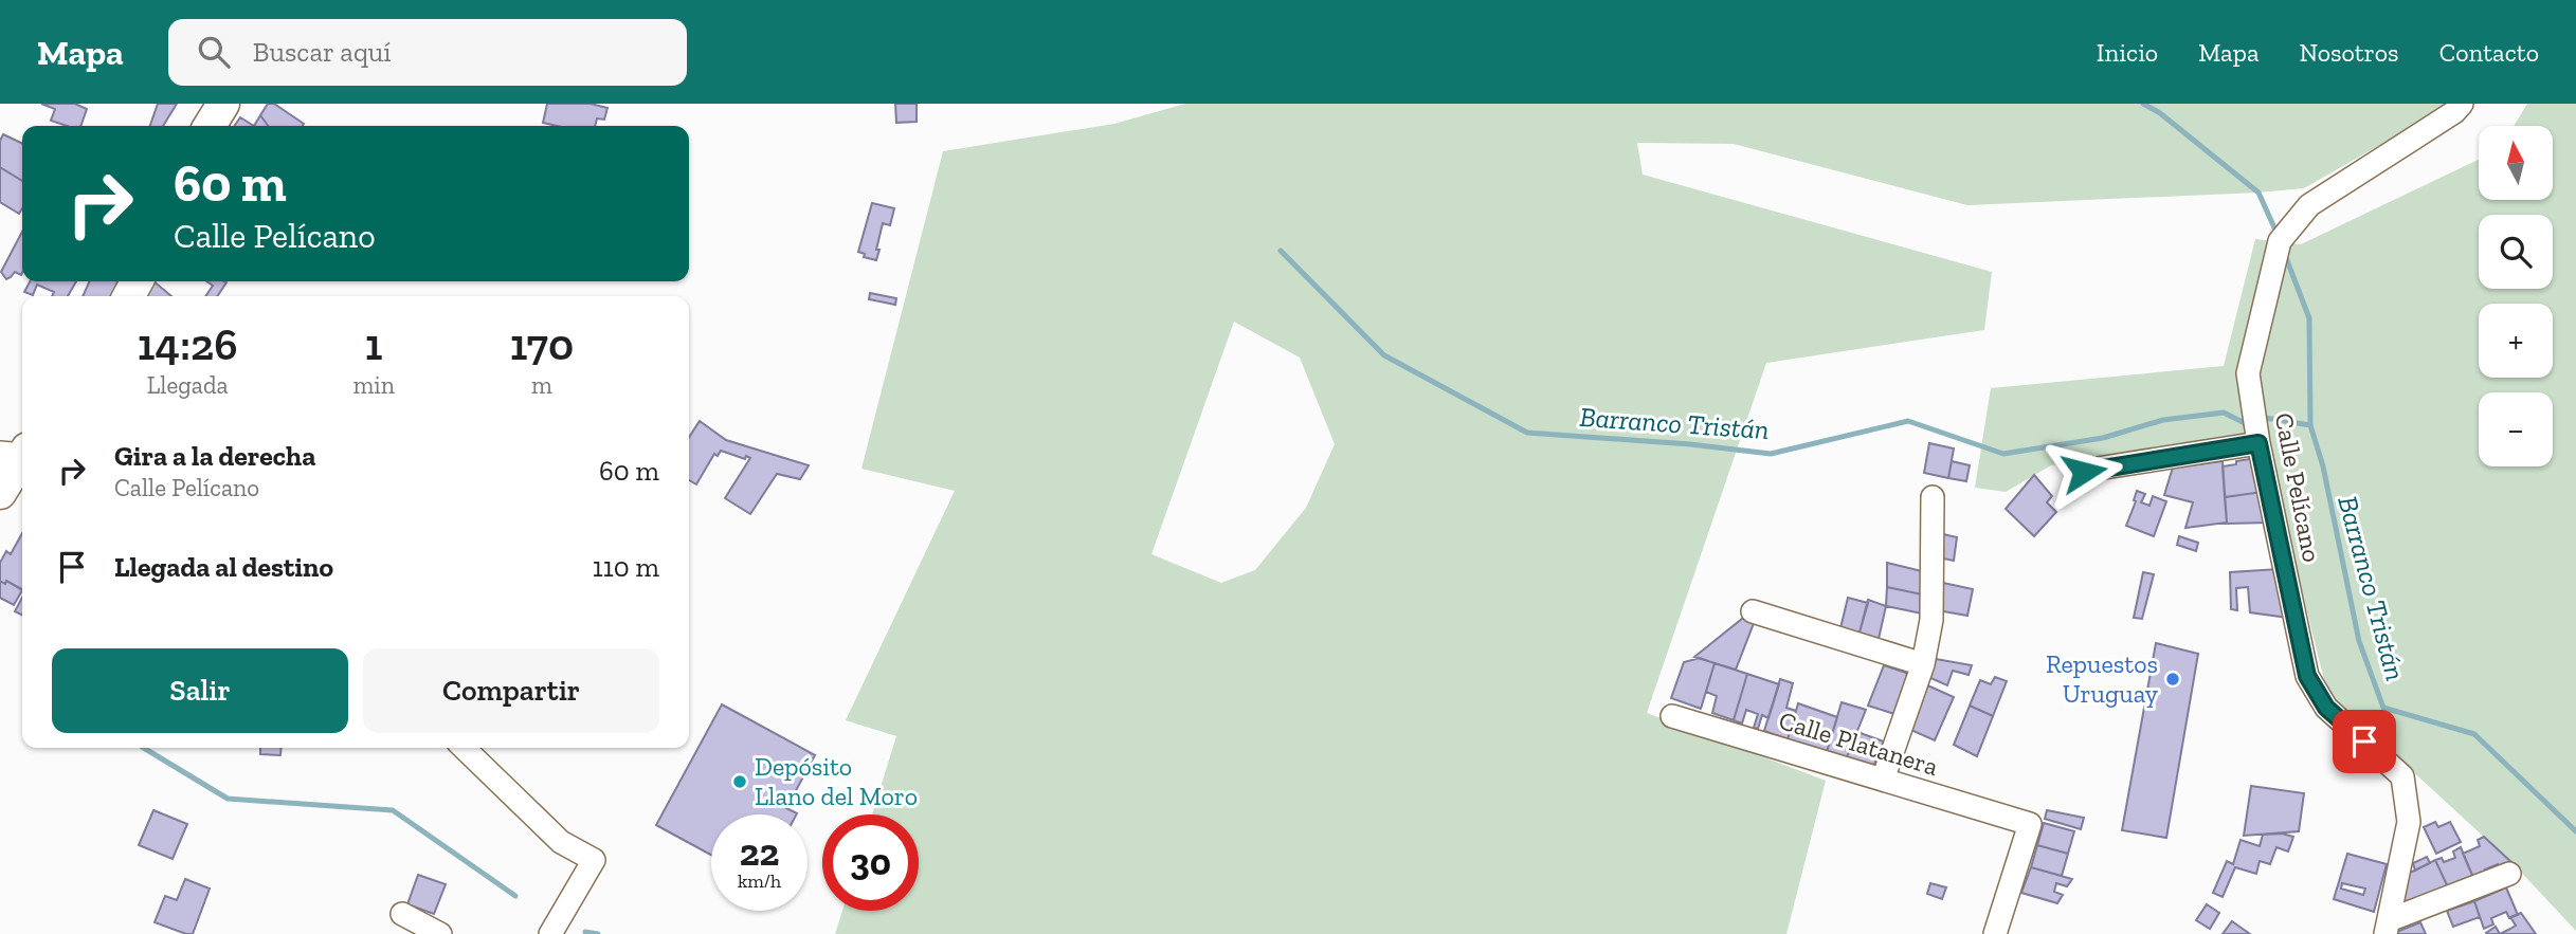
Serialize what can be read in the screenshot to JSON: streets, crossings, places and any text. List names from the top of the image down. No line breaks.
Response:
{"streets":{"street":["Calle Pelícano","Calle Platanera"]},"water":["Barranco Tristán"],"places":["Repuestos Uruguay","Depósito Llano del Moro"],"north":"top","page":{"header":"Mapa","search":"Buscar aquí","nav":["Inicio","Mapa","Nosotros","Contacto"],"map_buttons":["+","−"],"turn":["60 m","Calle Pelícano"],"eta":["14:26","Llegada","1","min","170","m"],"list":[{"name":"Gira a la derecha","note":"Calle Pelícano","value":"60 m"},{"name":"Llegada al destino","value":"110 m"}],"buttons":["Salir","Compartir"],"speed":"22 km/h","limit":"30"}}
